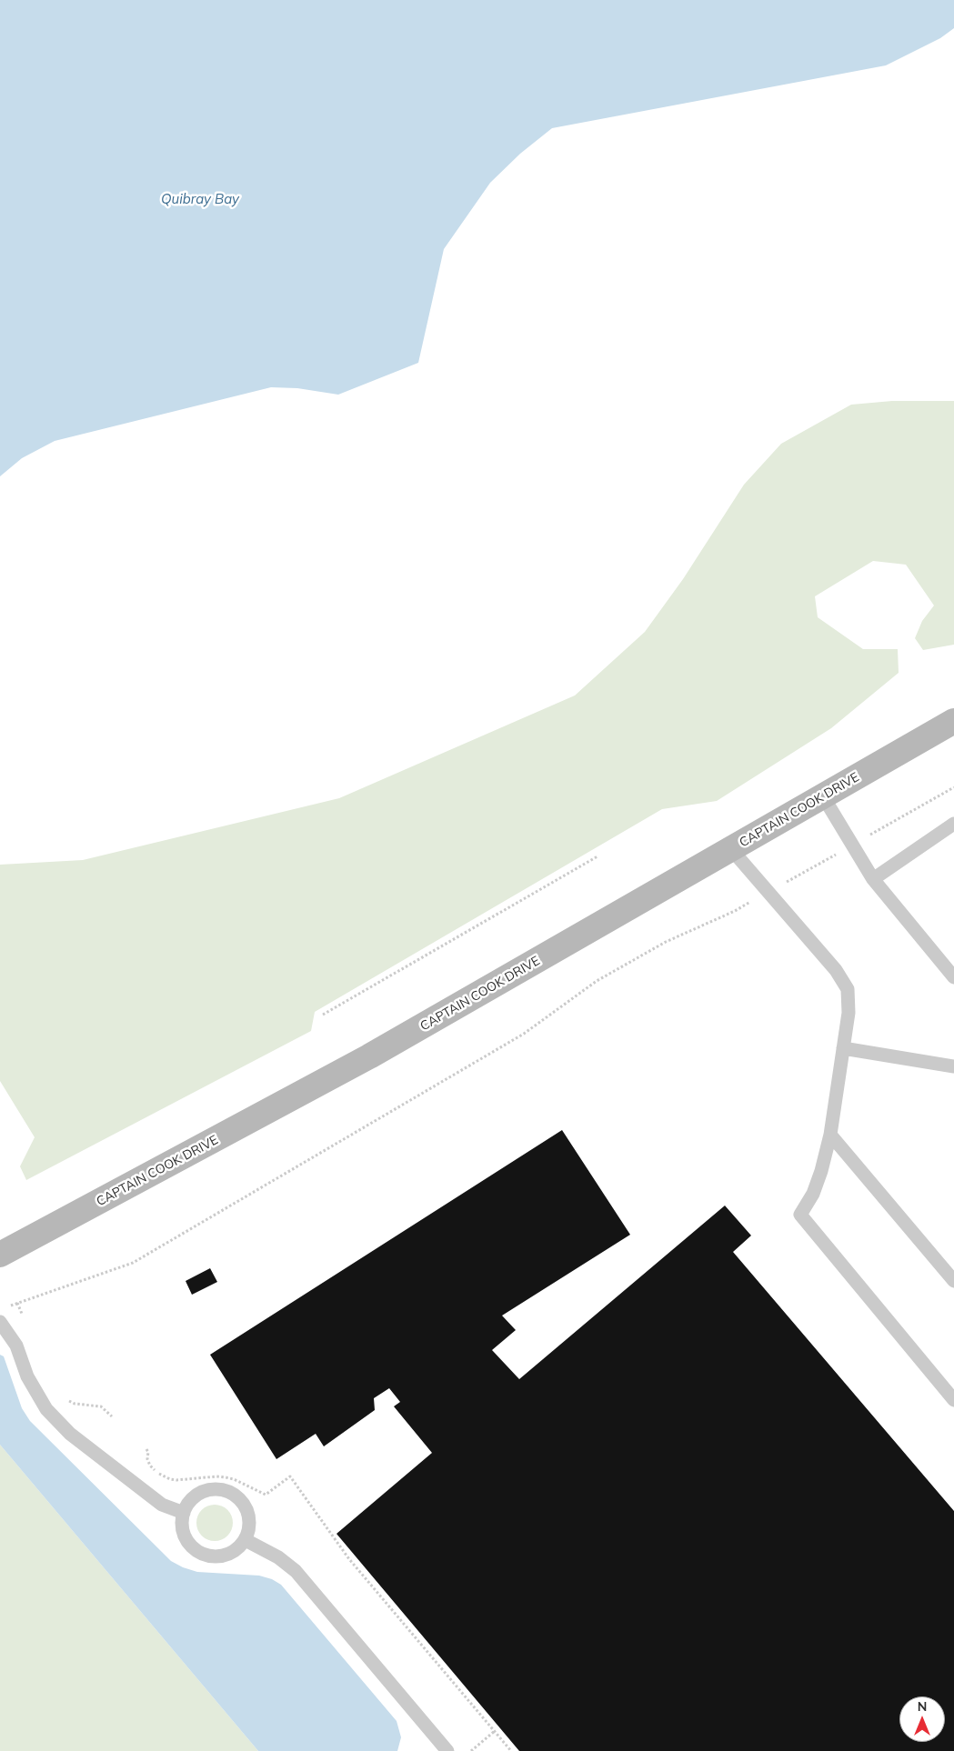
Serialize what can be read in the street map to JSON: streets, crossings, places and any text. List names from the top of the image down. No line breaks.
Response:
{"streets":{"main road":["CAPTAIN COOK DRIVE"]},"water":["Quibray Bay"],"north":"top"}
